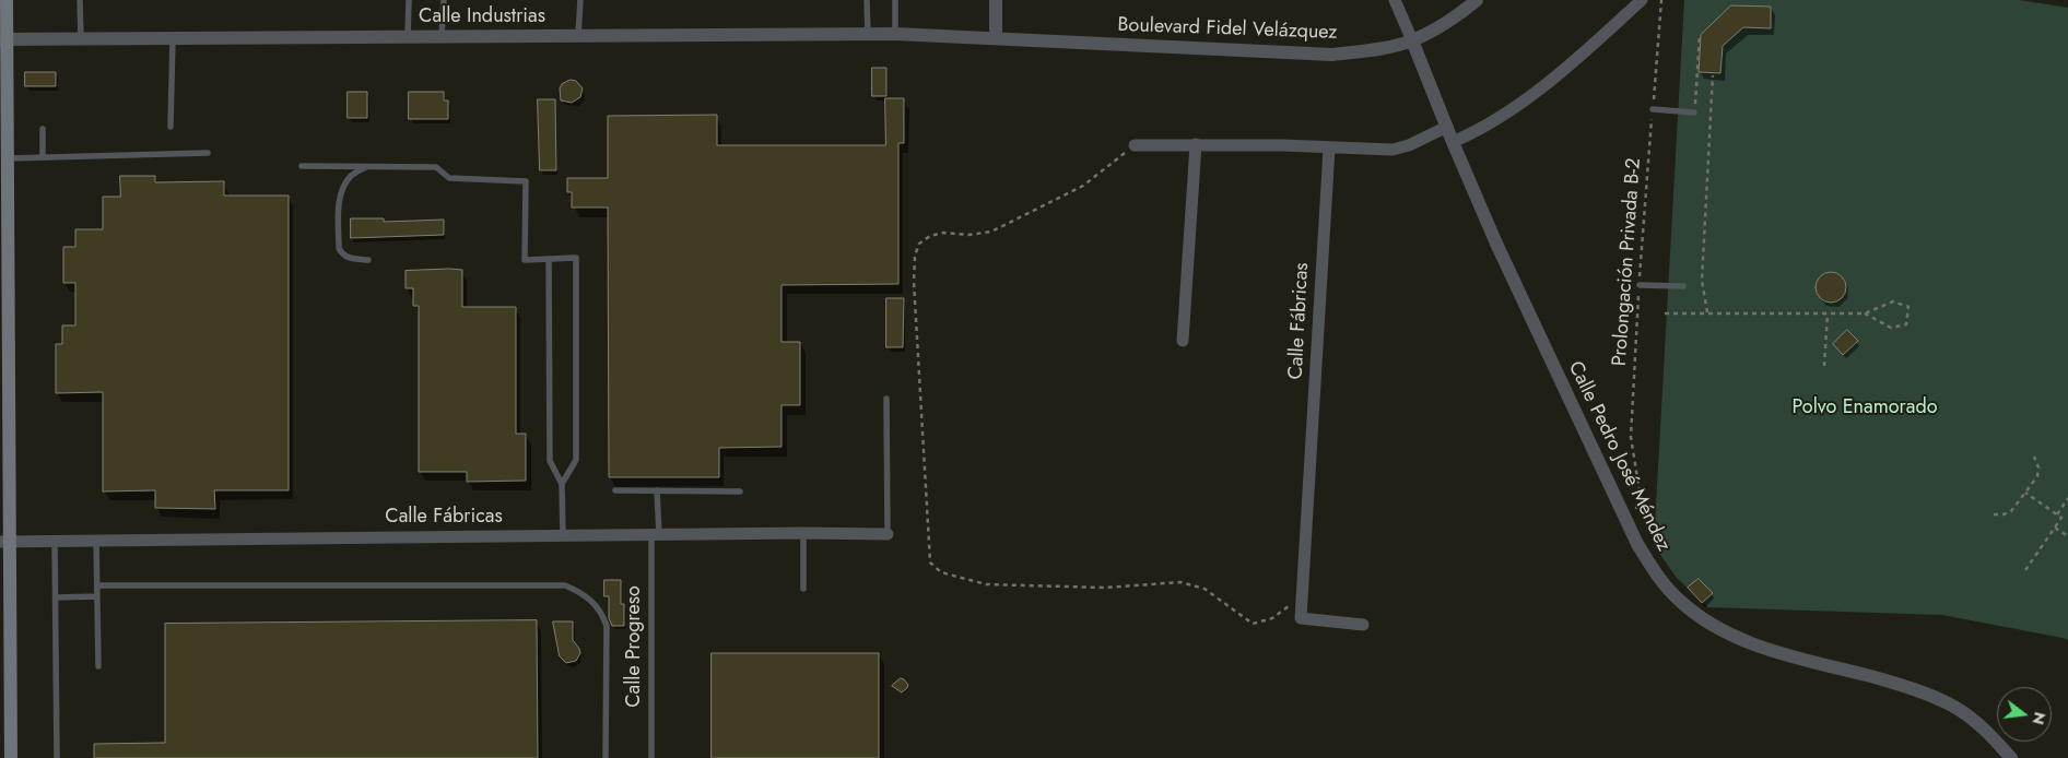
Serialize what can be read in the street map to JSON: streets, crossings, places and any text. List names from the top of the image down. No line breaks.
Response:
{"streets":{"street":["Calle Industrias","Boulevard Fidel Velázquez","Calle Fábricas","Calle Pedro José Méndez"],"lane":["Calle Progreso"],"path":["Prolongación Privada B-2"]},"crossings":[["Calle Industrias","Boulevard Fidel Velázquez"],["Boulevard Fidel Velázquez","Calle Pedro José Méndez"],["Prolongación Privada B-2","Calle Pedro José Méndez"],["Calle Fábricas","Calle Progreso"]],"parks":["Polvo Enamorado"],"north":"right"}
